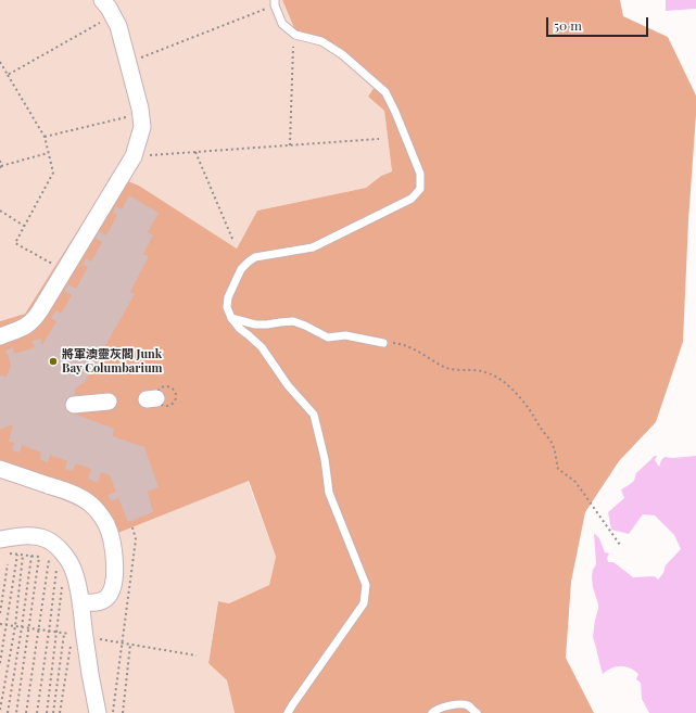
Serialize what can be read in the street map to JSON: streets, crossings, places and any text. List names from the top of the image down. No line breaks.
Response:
{"places":["將軍澳靈灰閣 Junk Bay Columbarium"],"scale_bar":"50 m"}
